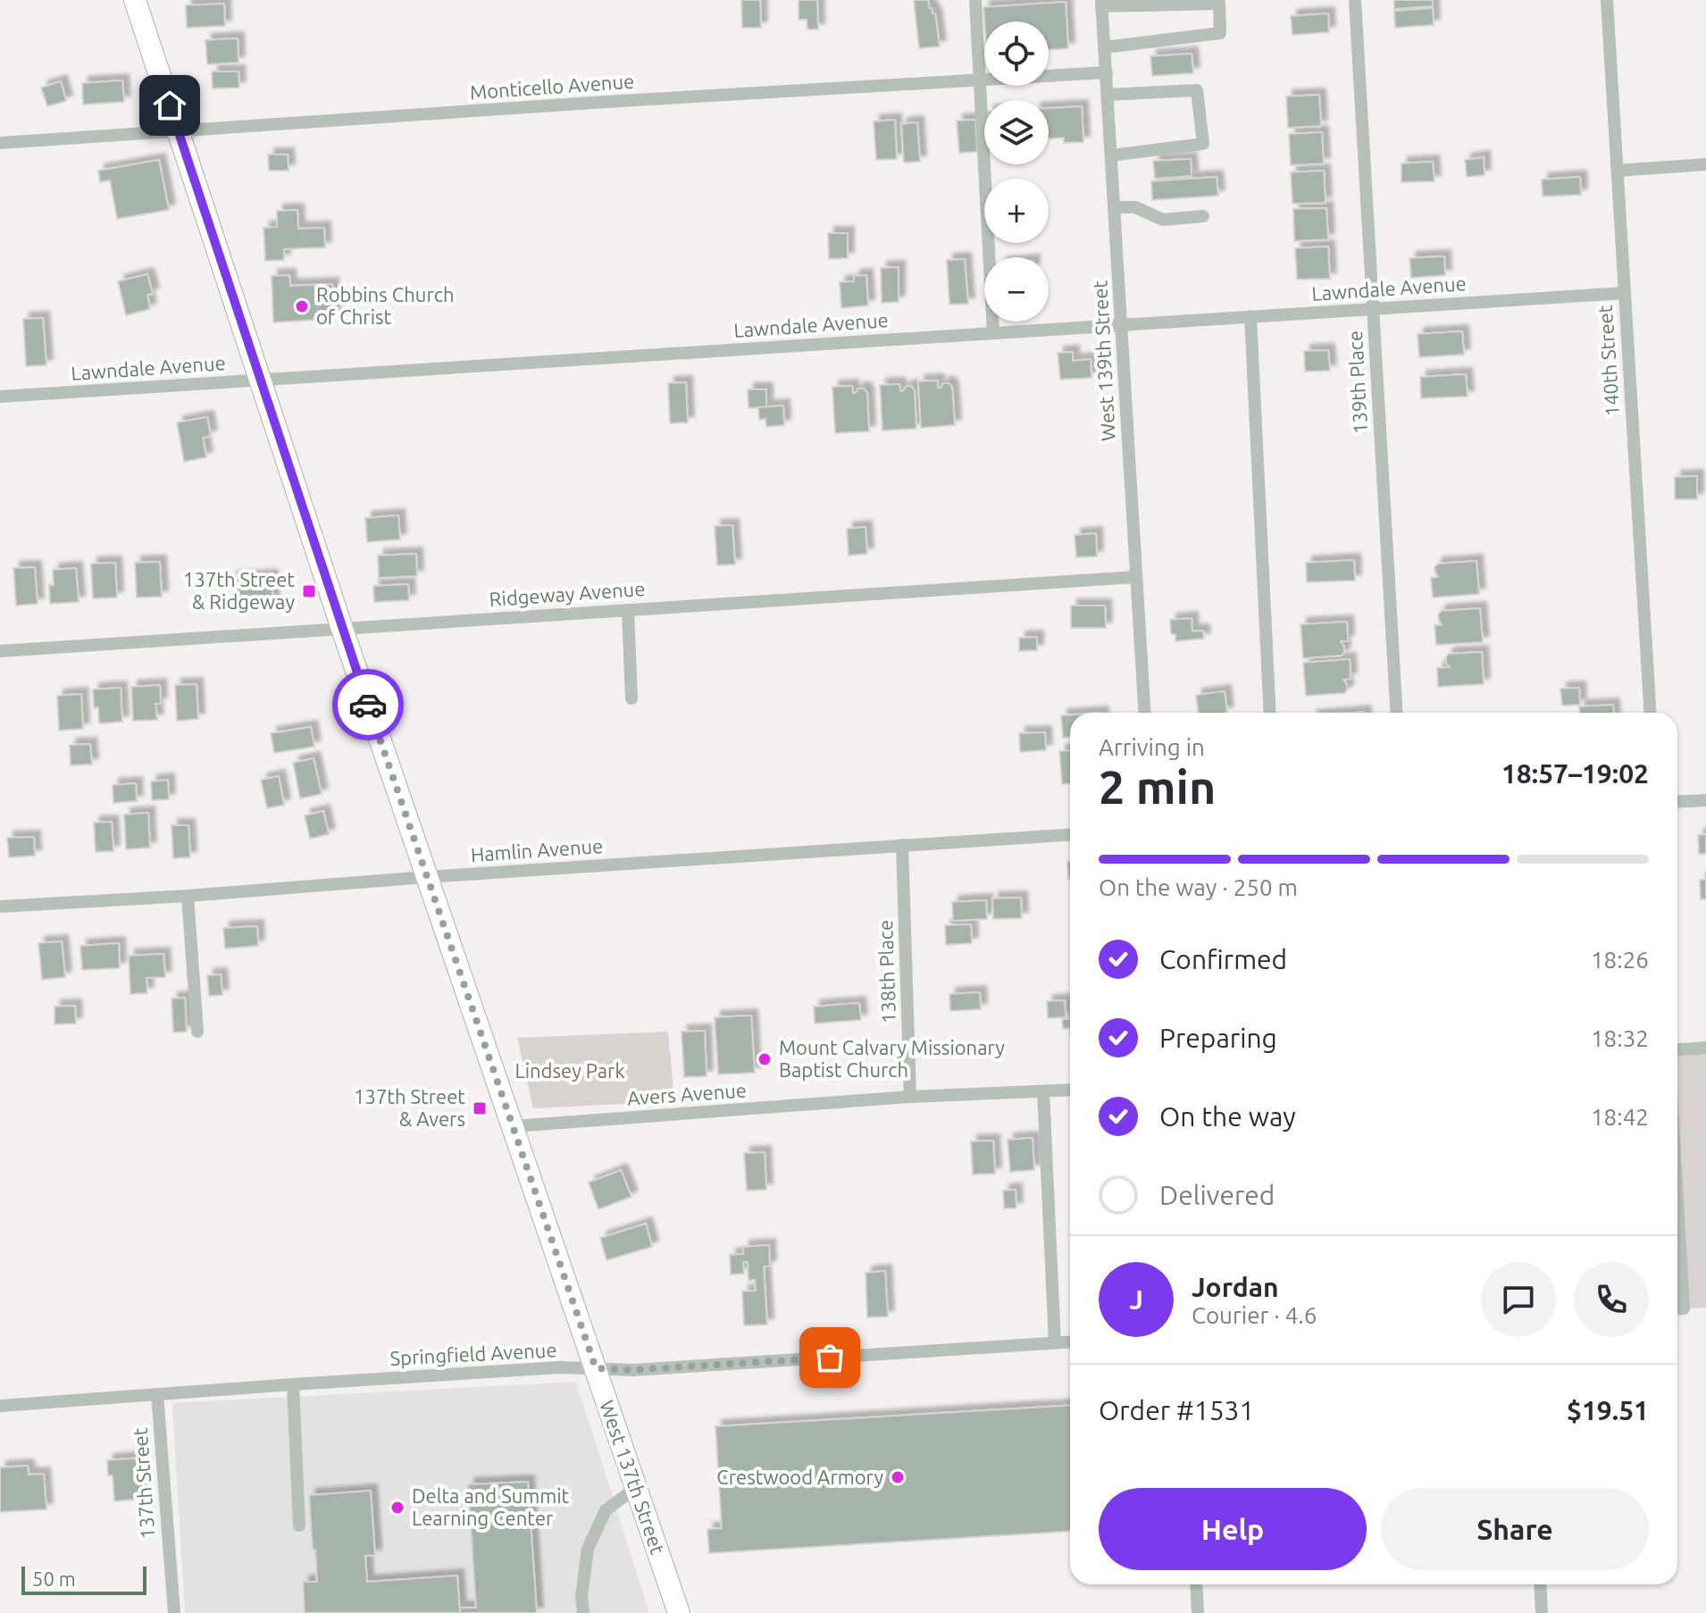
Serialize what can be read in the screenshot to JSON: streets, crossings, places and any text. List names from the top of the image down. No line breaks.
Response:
{"streets":{"main road":["West 137th Street"],"street":["Monticello Avenue","Lawndale Avenue","West 139th Street","140th Street","139th Place","Ridgeway Avenue","Hamlin Avenue","138th Place","Avers Avenue","Springfield Avenue","137th Street"]},"crossings":[["Monticello Avenue","West 139th Street"],["Monticello Avenue","West 137th Street"],["Lawndale Avenue","West 139th Street"],["Lawndale Avenue","140th Street"],["Lawndale Avenue","139th Place"],["Lawndale Avenue","West 137th Street"],["West 139th Street","Ridgeway Avenue"],["Ridgeway Avenue","West 137th Street"],["Hamlin Avenue","138th Place"],["Hamlin Avenue","West 137th Street"],["138th Place","Avers Avenue"],["Avers Avenue","West 137th Street"],["Springfield Avenue","West 137th Street"],["Springfield Avenue","137th Street"]],"parks":["Lindsey Park"],"places":{"other":["Robbins Church of Christ","Mount Calvary Missionary Baptist Church","Crestwood Armory","Delta and Summit Learning Center"],"transit":["137th Street & Ridgeway","137th Street & Avers"]},"scale_bar":"50 m","page":{"map_buttons":["+","−"],"heading":["2 min","Arriving in","18:57–19:02"],"panel":["Jordan","Courier · 4.6","Order #1531","$19.51"],"bar":"On the way · 250 m","list":[["Confirmed","18:26"],["Preparing","18:32"],["On the way","18:42"],"Delivered"],"round":"J","buttons":["Help","Share"],"scale":"50 m"}}
